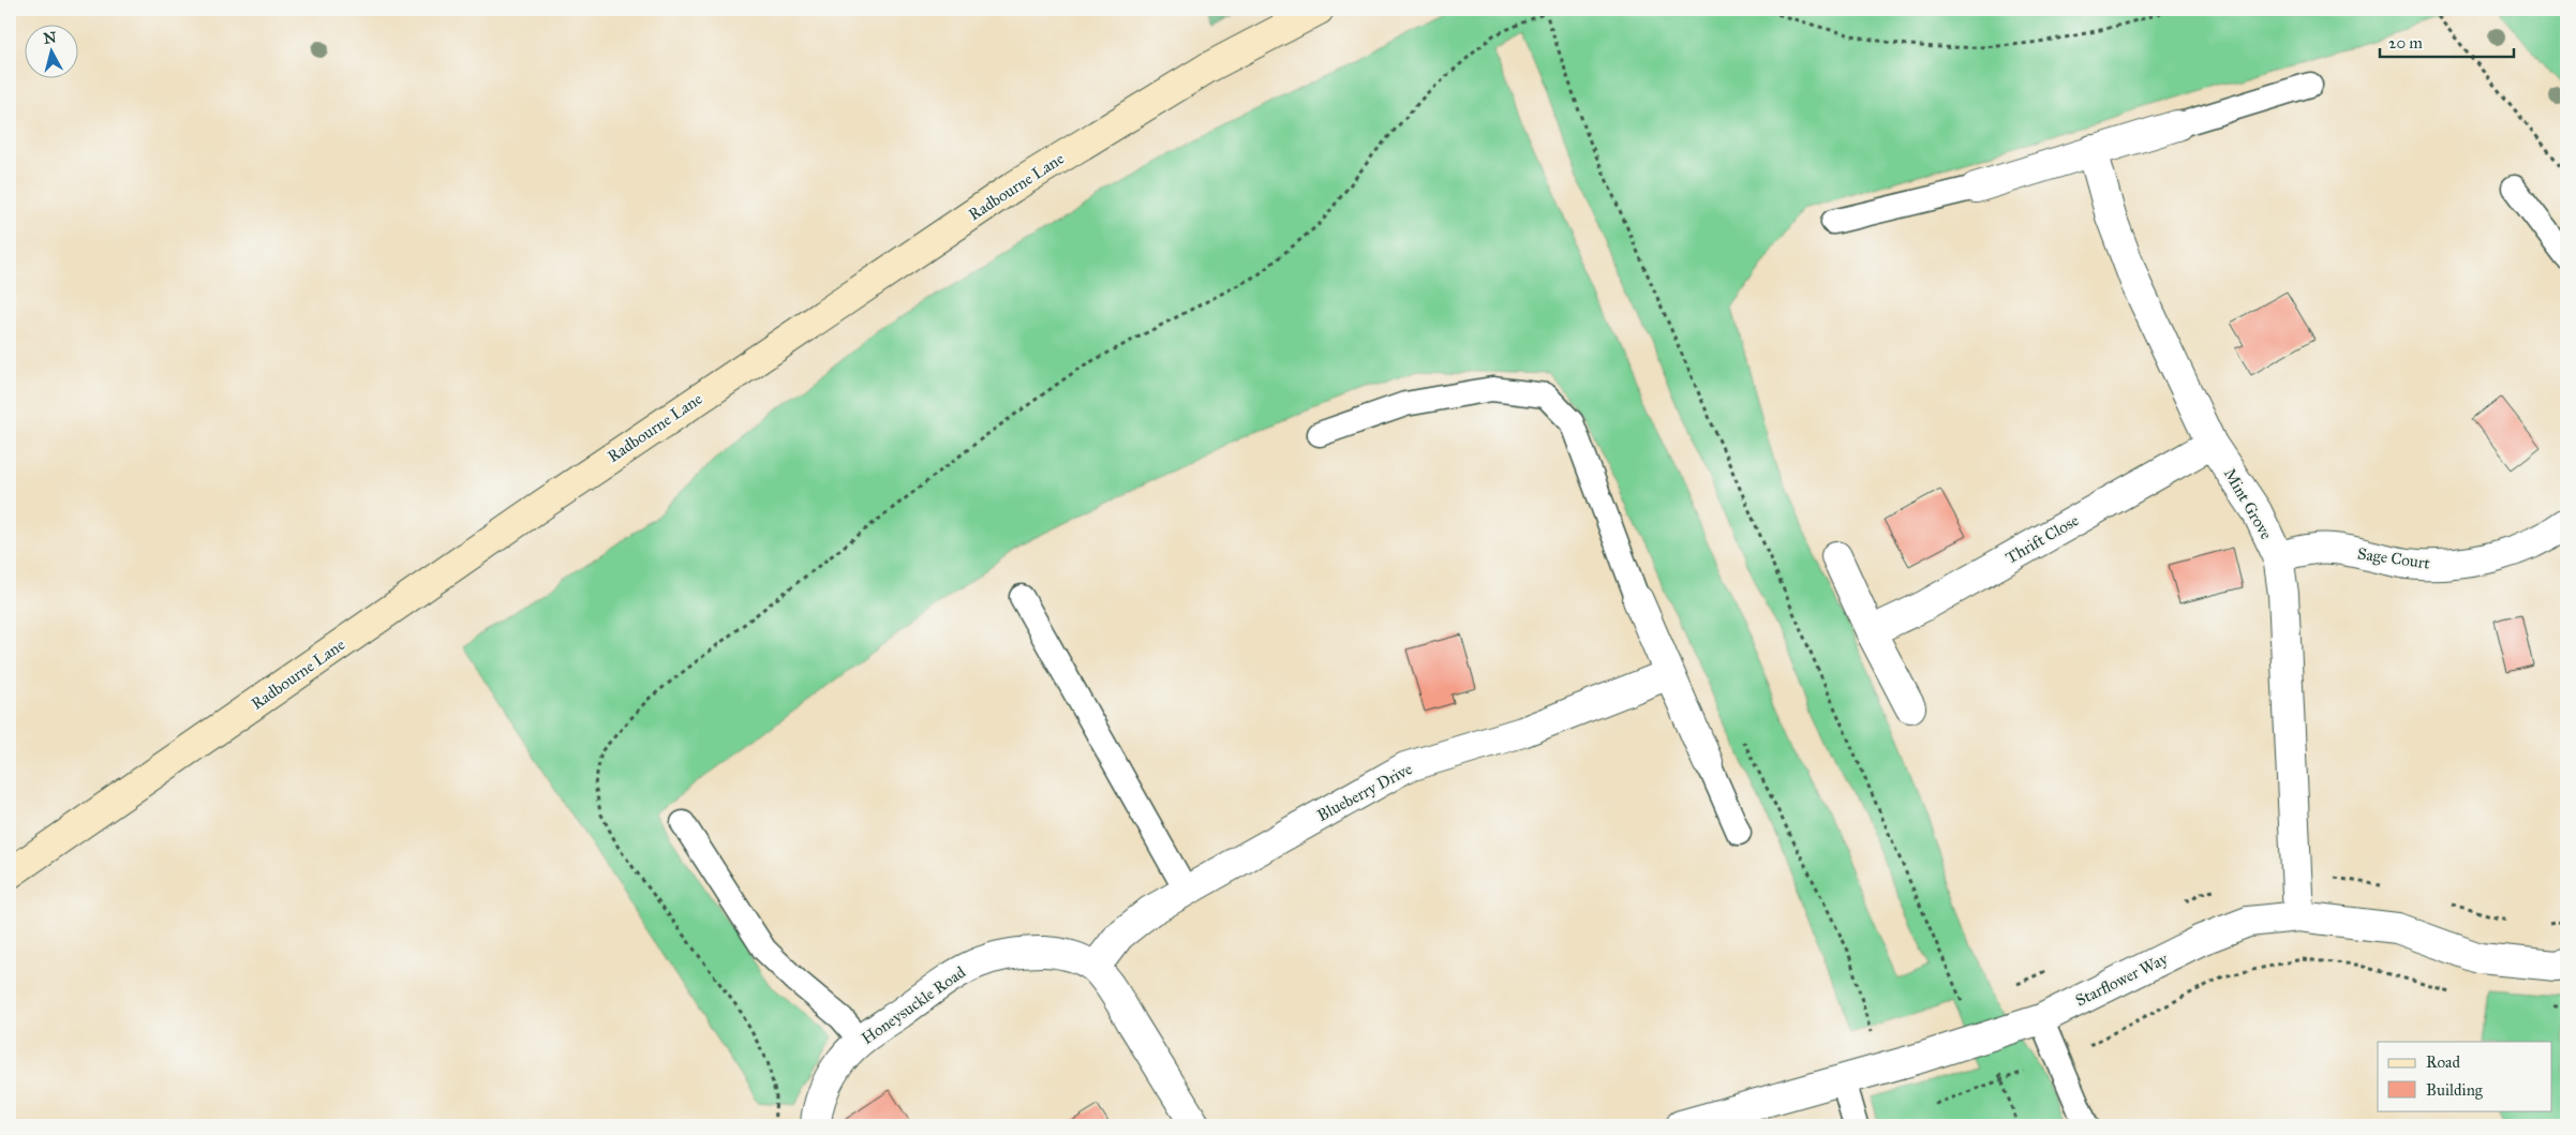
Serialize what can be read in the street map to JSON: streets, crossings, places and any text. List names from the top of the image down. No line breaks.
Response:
{"streets":{"street":["Radbourne Lane","Mint Grove","Thrift Close","Sage Court","Blueberry Drive","Starflower Way","Honeysuckle Road"]},"crossings":[["Mint Grove","Thrift Close"],["Mint Grove","Sage Court"],["Mint Grove","Starflower Way"],["Blueberry Drive","Honeysuckle Road"]],"legend":["Road","Building"],"scale_bar":"20 m","north":"top"}
